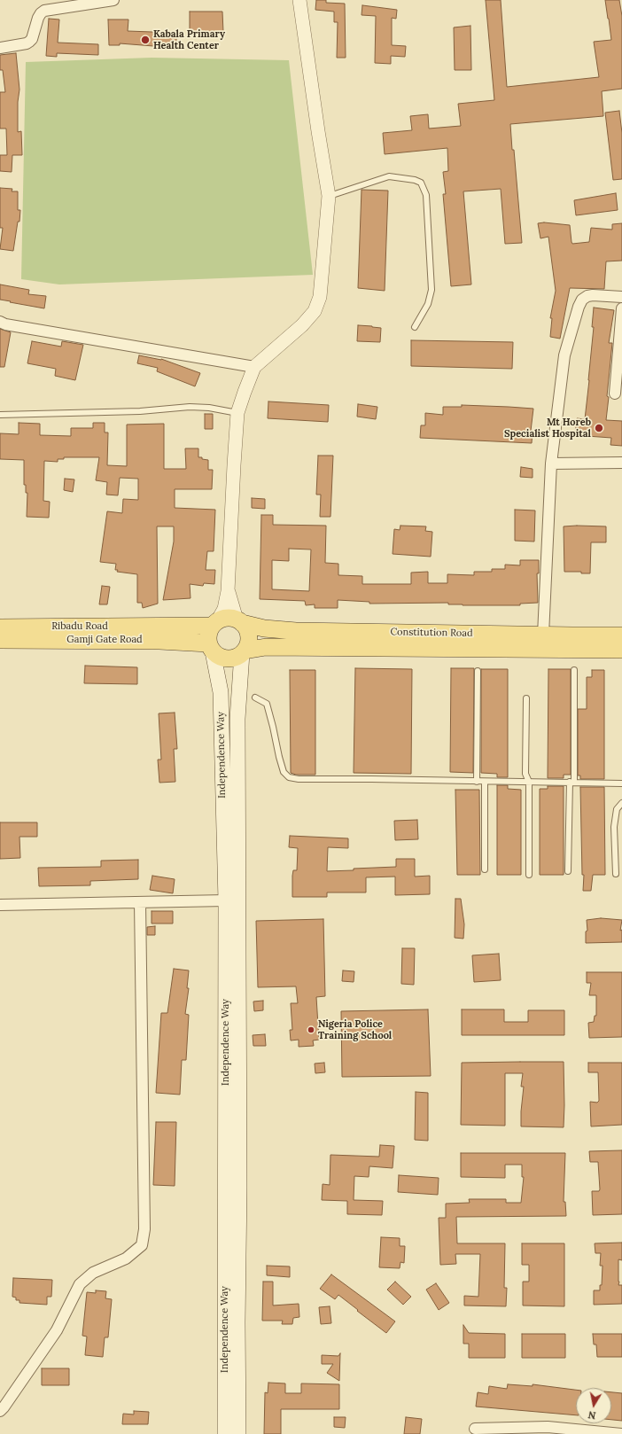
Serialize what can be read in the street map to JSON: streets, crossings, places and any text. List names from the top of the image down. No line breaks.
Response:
{"streets":{"main road":["Ribadu Road","Constitution Road","Gamji Gate Road","Independence Way"]},"crossings":[["Ribadu Road","Constitution Road"],["Ribadu Road","Gamji Gate Road"],["Ribadu Road","Independence Way"],["Constitution Road","Gamji Gate Road"],["Constitution Road","Independence Way"],["Gamji Gate Road","Independence Way"]],"places":["Kabala Primary Health Center","Mt Horeb Specialist Hospital","Nigeria Police Training School"],"north":"bottom"}
